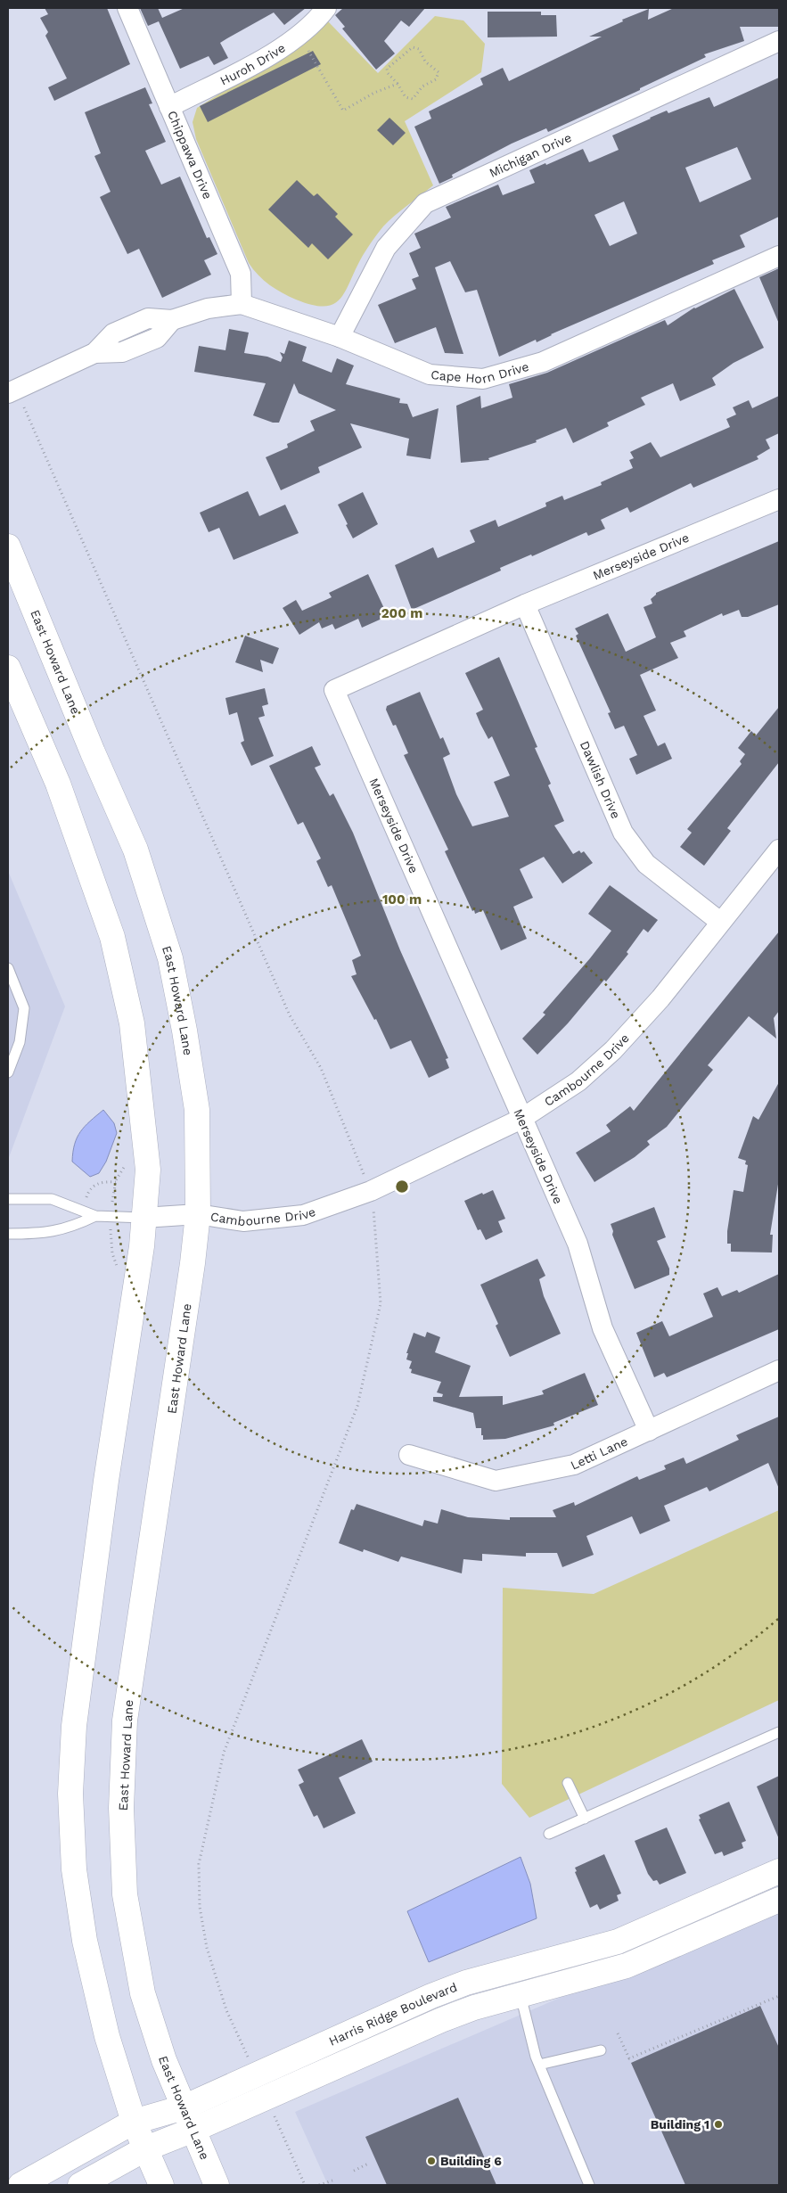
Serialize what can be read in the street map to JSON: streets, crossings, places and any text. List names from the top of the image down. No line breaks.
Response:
{"streets":{"main road":["East Howard Lane","Harris Ridge Boulevard"],"street":["Huroh Drive","Chippawa Drive","Michigan Drive","Cape Horn Drive","Merseyside Drive","Dawlish Drive","Cambourne Drive","Letti Lane"]},"crossings":[["Huroh Drive","Chippawa Drive"],["Chippawa Drive","Cape Horn Drive"],["Michigan Drive","Cape Horn Drive"],["Merseyside Drive","Dawlish Drive"],["Merseyside Drive","Cambourne Drive"],["Merseyside Drive","Letti Lane"],["East Howard Lane","Cambourne Drive"],["East Howard Lane","Harris Ridge Boulevard"],["Dawlish Drive","Cambourne Drive"]],"places":["Building 1","Building 6"],"rings":["200 m","100 m"]}
